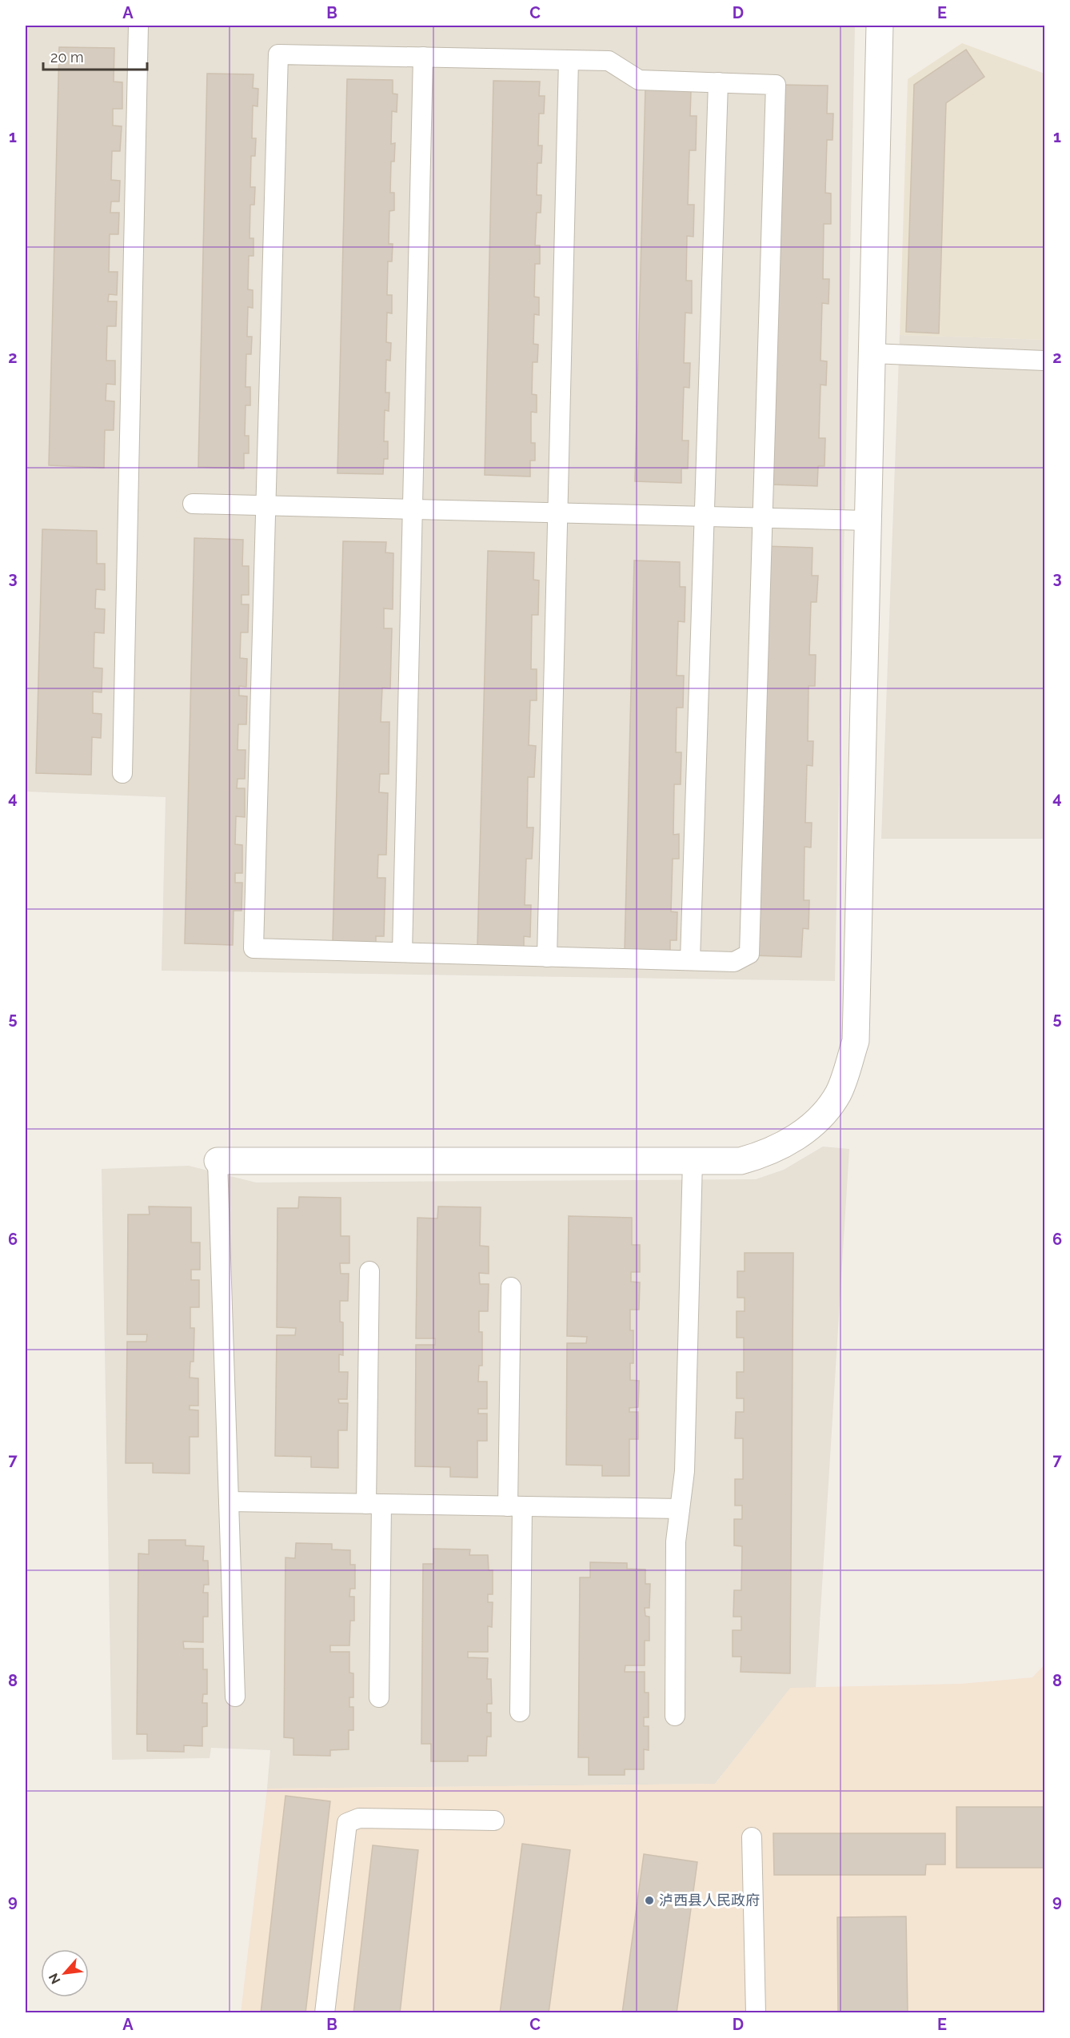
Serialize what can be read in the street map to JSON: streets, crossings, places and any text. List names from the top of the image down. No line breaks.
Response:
{"places":["泸西县人民政府"],"scale_bar":"20 m","north":"bottom left","grid":{"columns":["A","B","C","D","E"],"rows":["1","2","3","4","5","6","7","8","9"]}}
